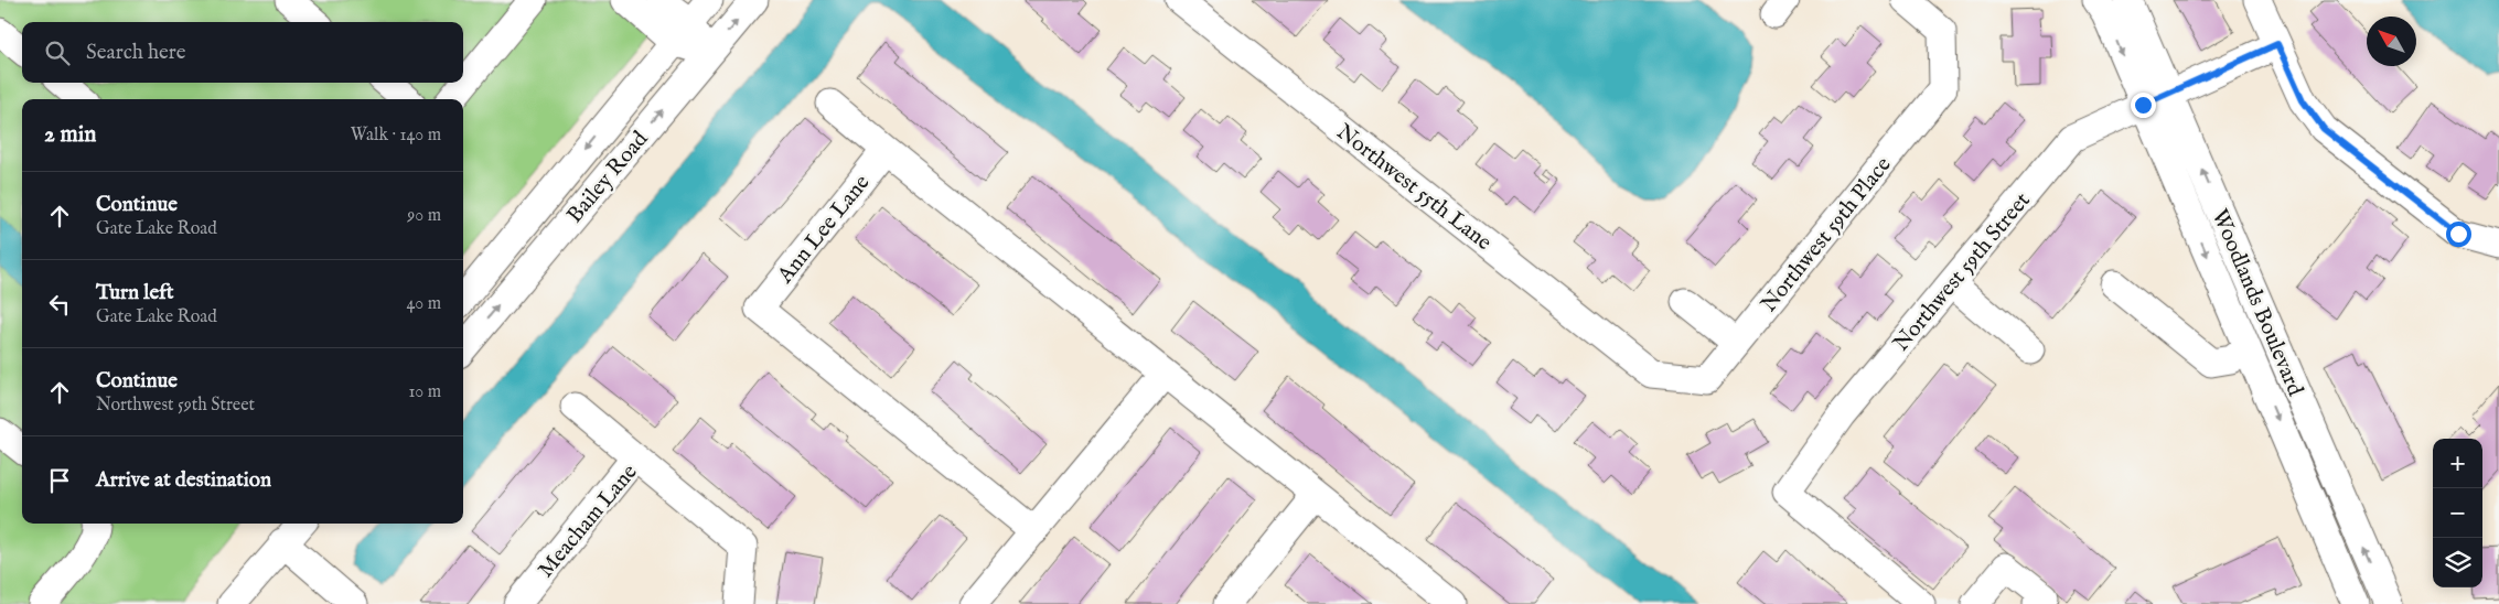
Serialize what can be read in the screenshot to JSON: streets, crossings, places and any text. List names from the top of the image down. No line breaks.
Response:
{"streets":{"street":["Bailey Road","Northwest 55th Lane","Ann Lee Lane","Northwest 59th Place","Northwest 59th Street","Woodlands Boulevard","Meacham Lane"]},"crossings":[["Northwest 55th Lane","Northwest 59th Place"],["Northwest 59th Street","Woodlands Boulevard"]],"north":"top left","page":{"search":"Search here","heading":["2 min","Walk · 140 m"],"list":[["Continue","Gate Lake Road","90 m"],["Turn left","Gate Lake Road","40 m"],["Continue","Northwest 59th Street","10 m"],"Arrive at destination"],"map_buttons":["+","−"]}}
